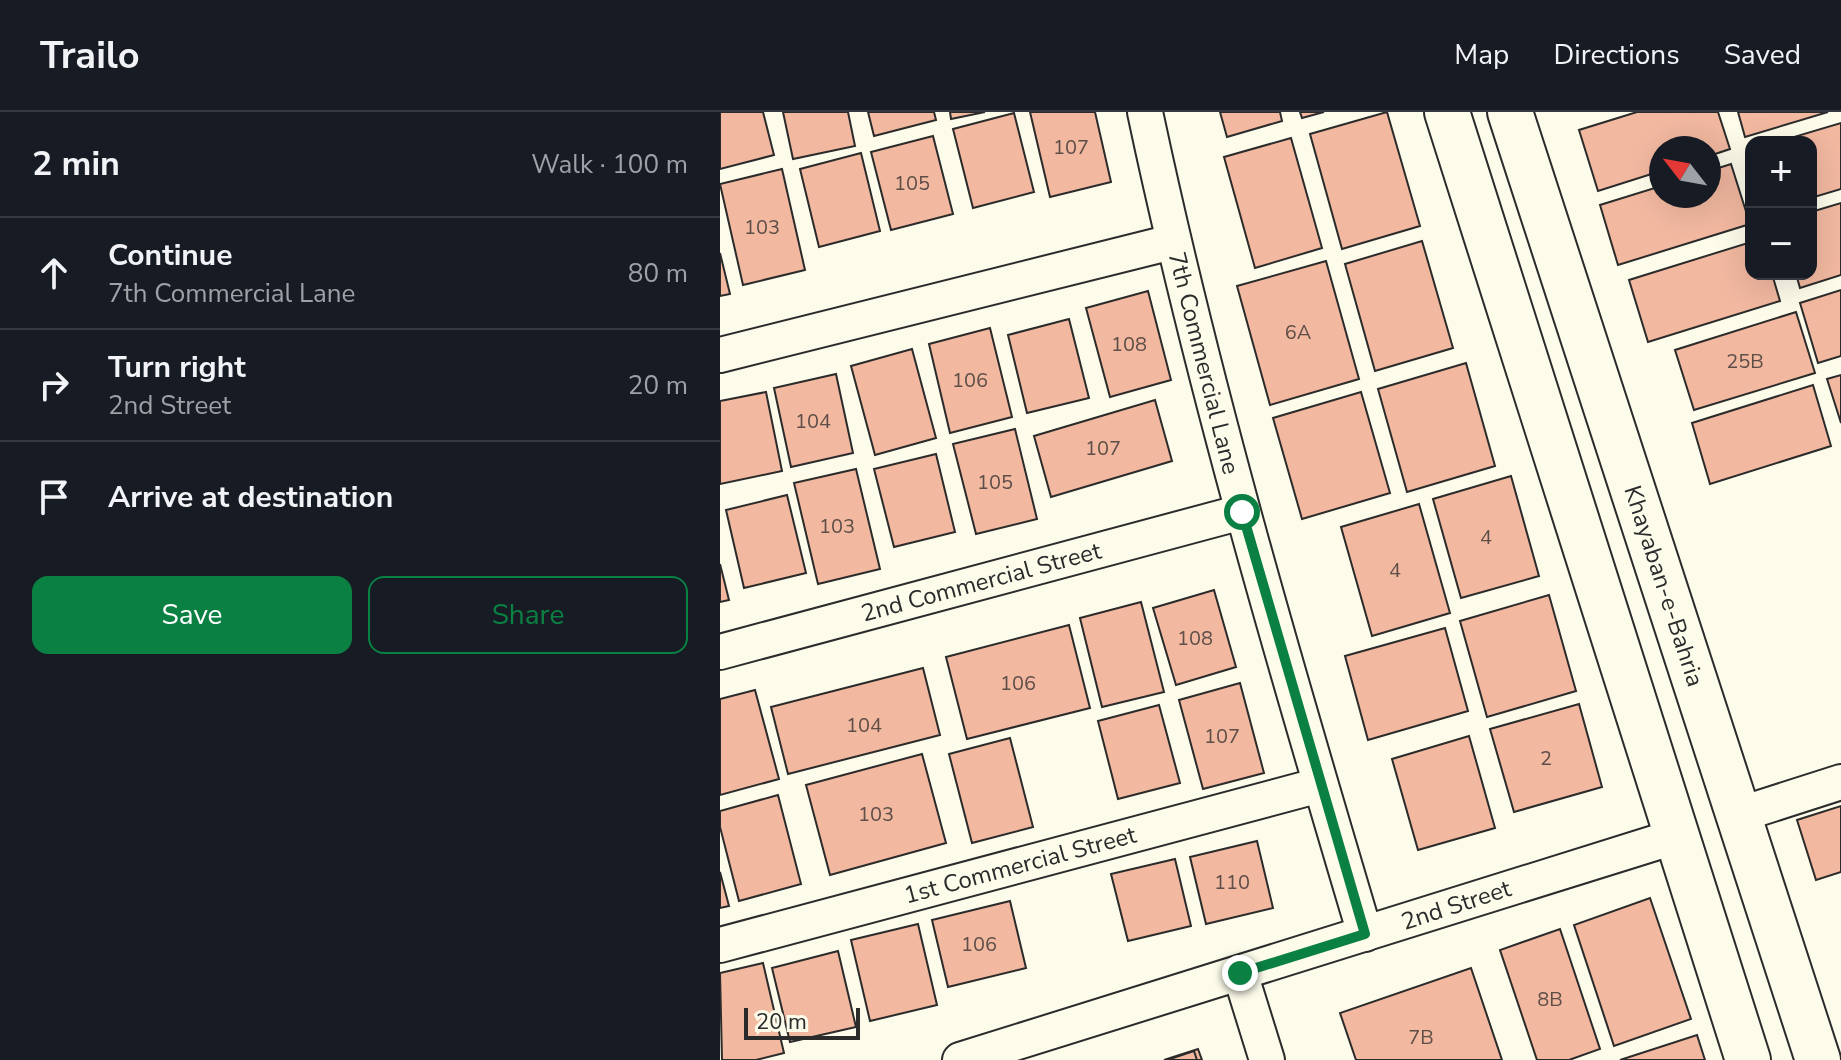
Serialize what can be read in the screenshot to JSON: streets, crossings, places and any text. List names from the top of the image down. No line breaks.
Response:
{"streets":{"main road":["Khayaban-e-Bahria"],"street":["7th Commercial Lane","2nd Commercial Street","1st Commercial Street","2nd Street"]},"crossings":[["7th Commercial Lane","2nd Commercial Street"],["7th Commercial Lane","1st Commercial Street"],["7th Commercial Lane","2nd Street"]],"house_numbers":["107","105","103","6A","108","25B","106","104","107","105","103","4","4","108","106","104","107","2","103","110","106","8B","7B"],"scale_bar":"20 m","north":"top left","page":{"header":"Trailo","nav":["Map","Directions","Saved"],"heading":["2 min","Walk · 100 m"],"map_buttons":["+","−"],"list":[["Continue","7th Commercial Lane","80 m"],["Turn right","2nd Street","20 m"],"Arrive at destination"],"buttons":["Save","Share"],"scale":"20 m"}}
